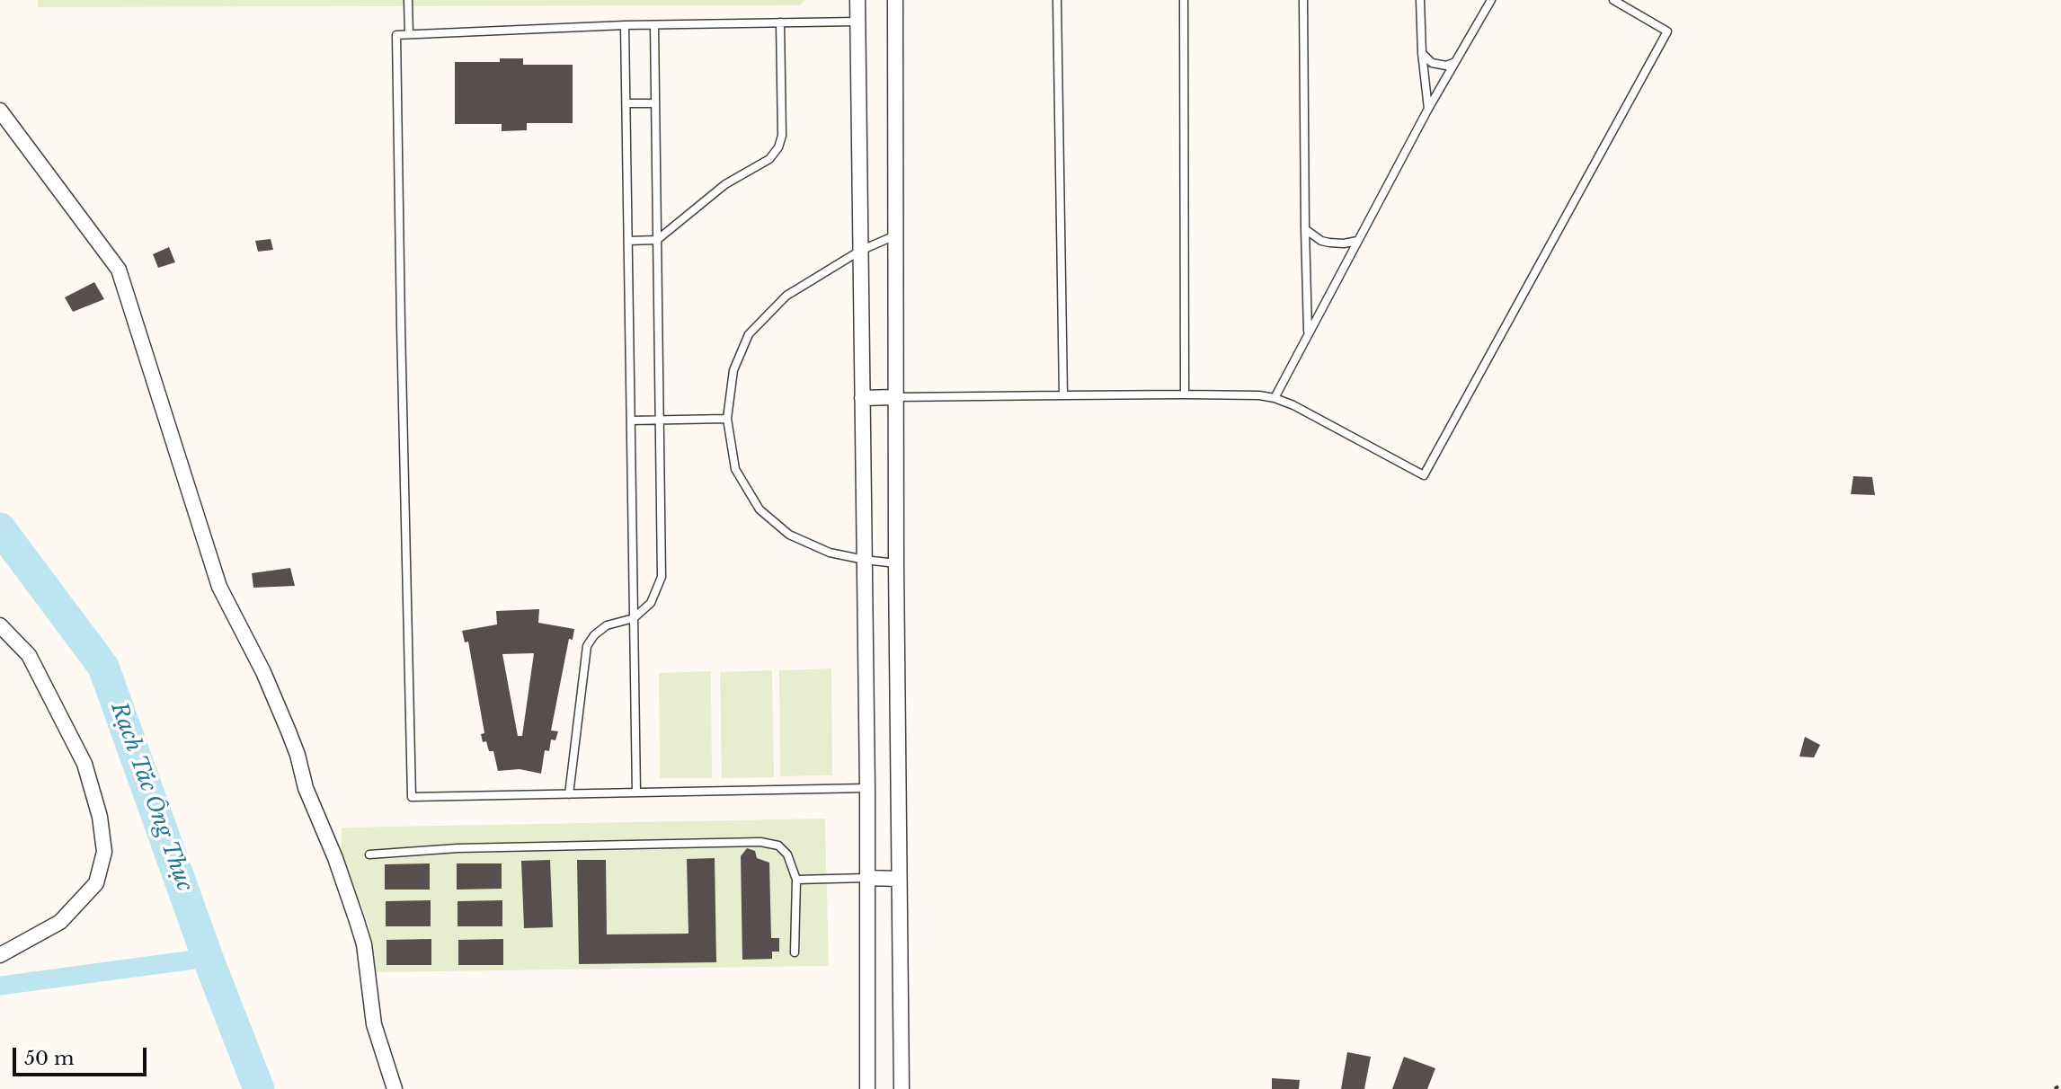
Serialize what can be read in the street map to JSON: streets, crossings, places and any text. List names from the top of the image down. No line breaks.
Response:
{"water":["Rạch Tắc Ông Thục"],"scale_bar":"50 m"}
